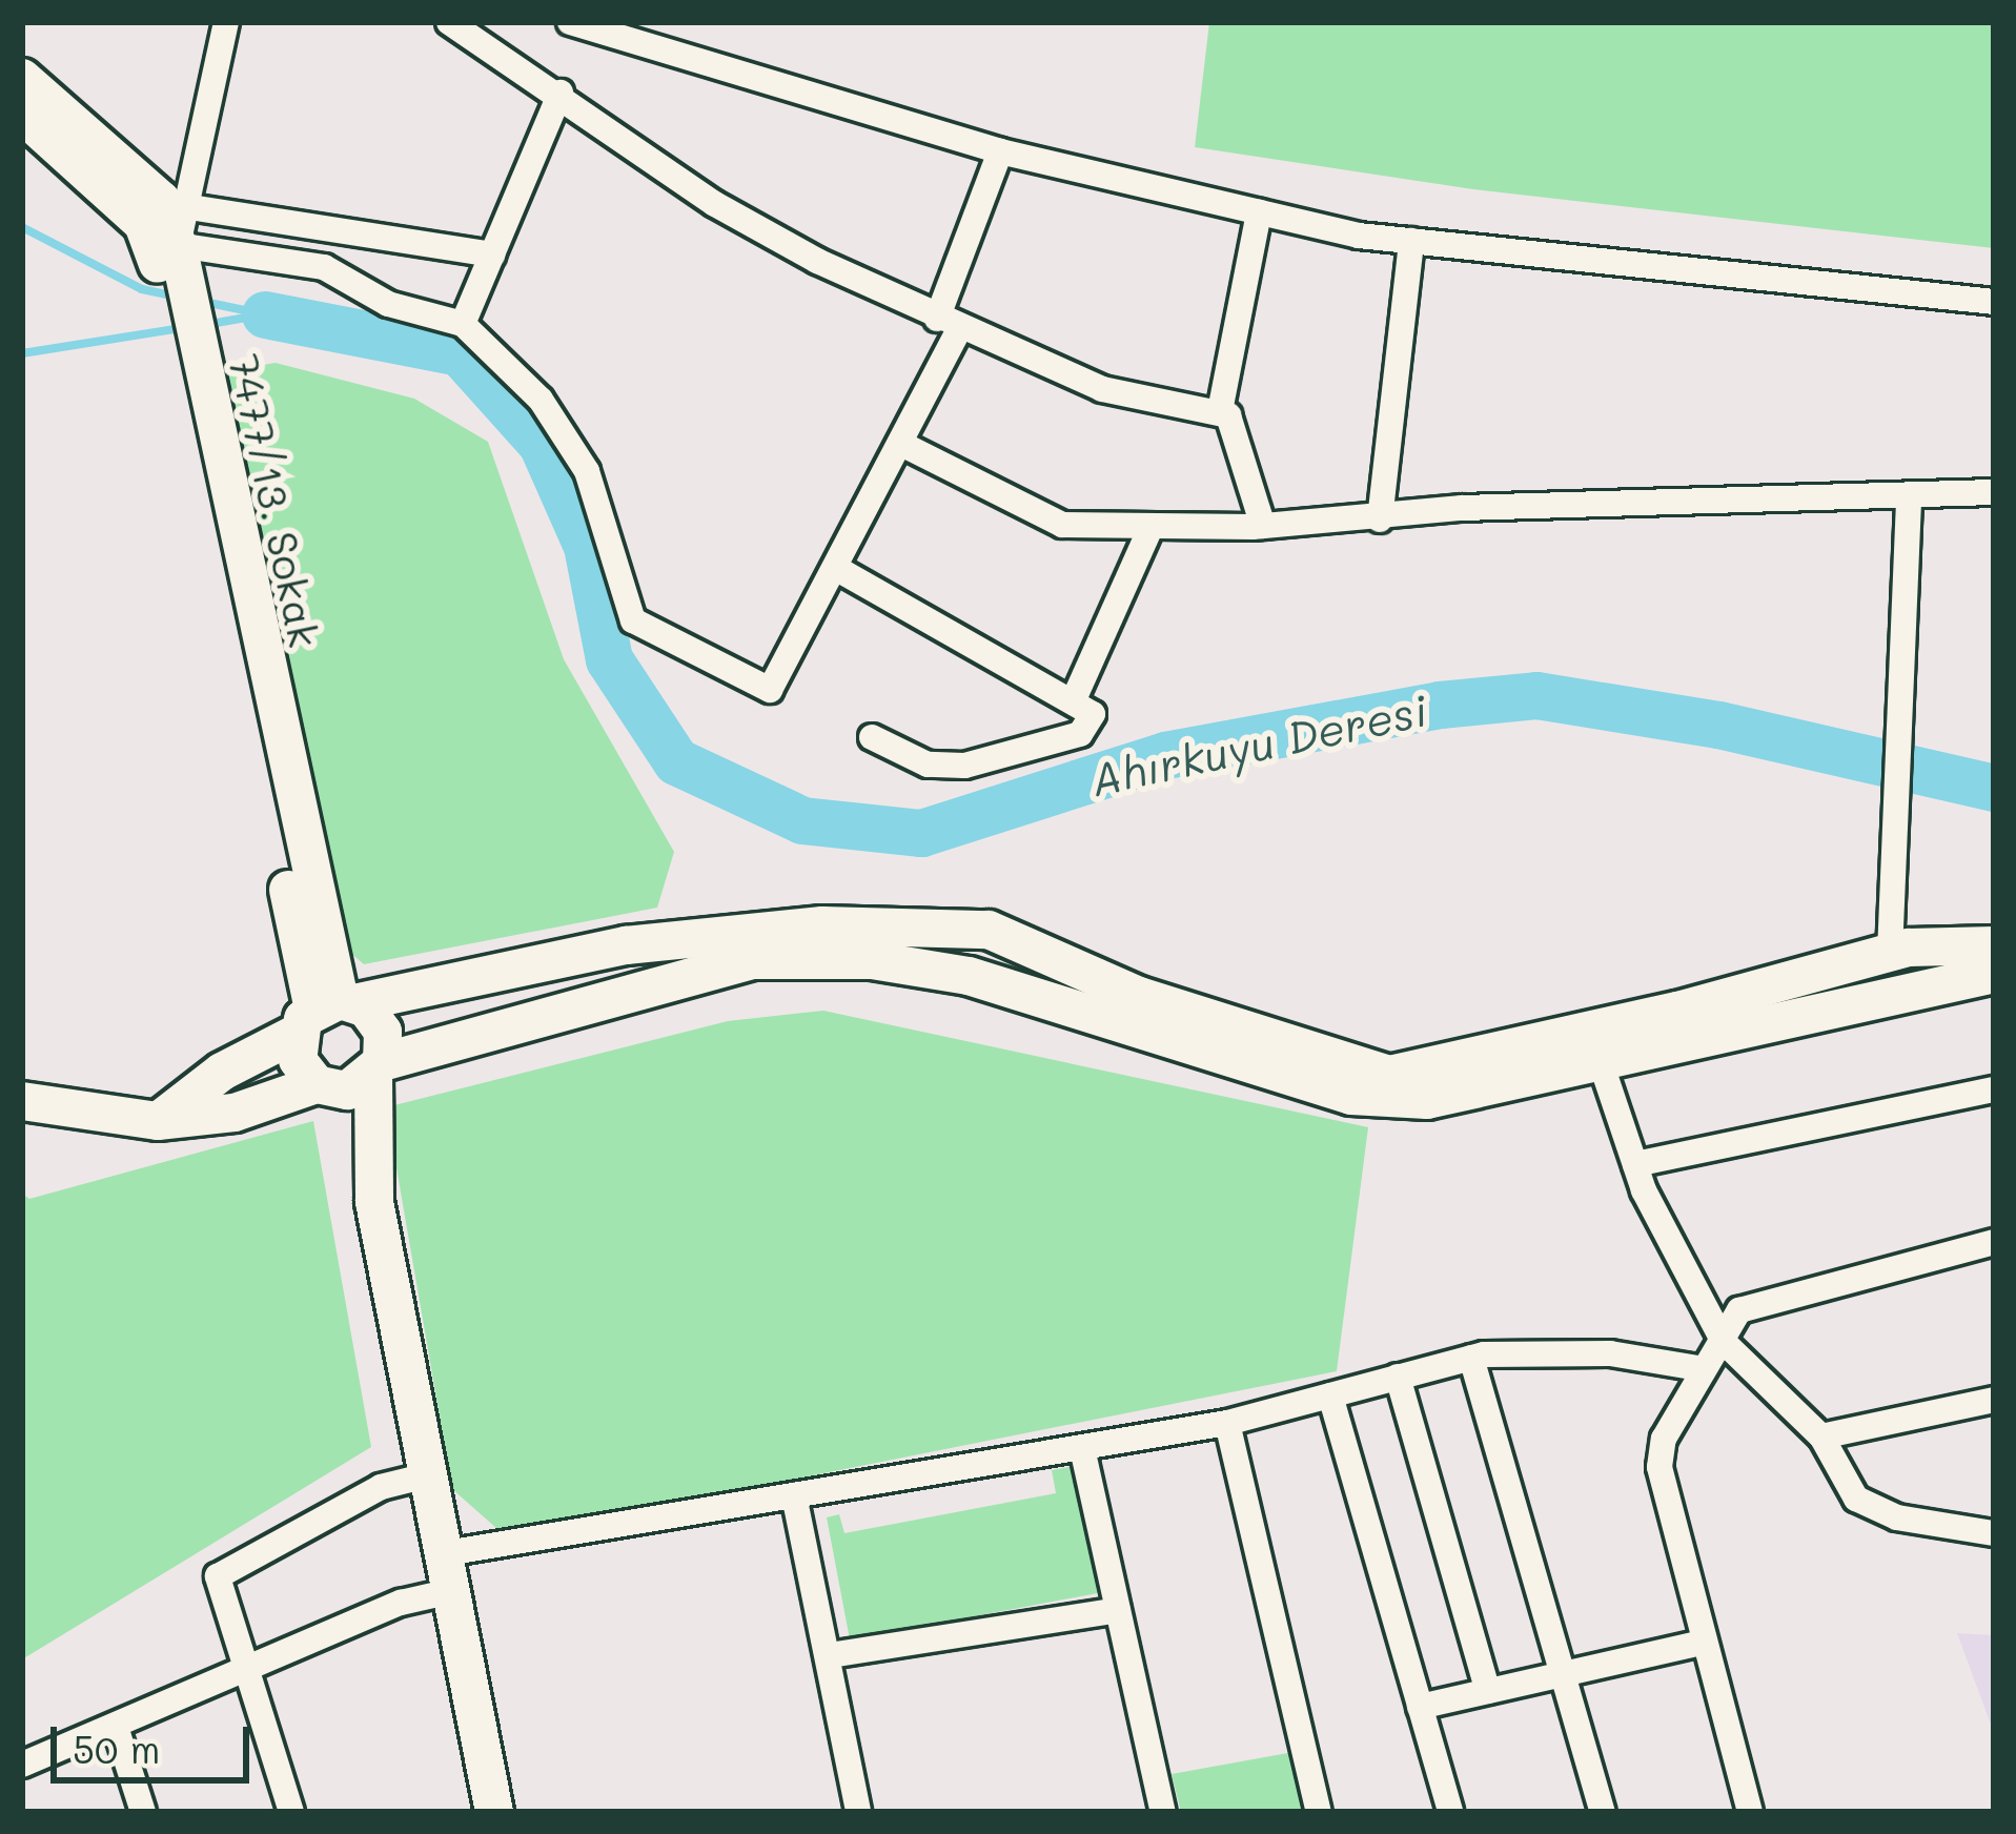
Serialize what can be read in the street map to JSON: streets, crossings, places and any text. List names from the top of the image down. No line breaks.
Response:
{"streets":{"main road":["7477/13. Sokak"]},"water":["Ahırkuyu Deresi"],"scale_bar":"50 m"}
